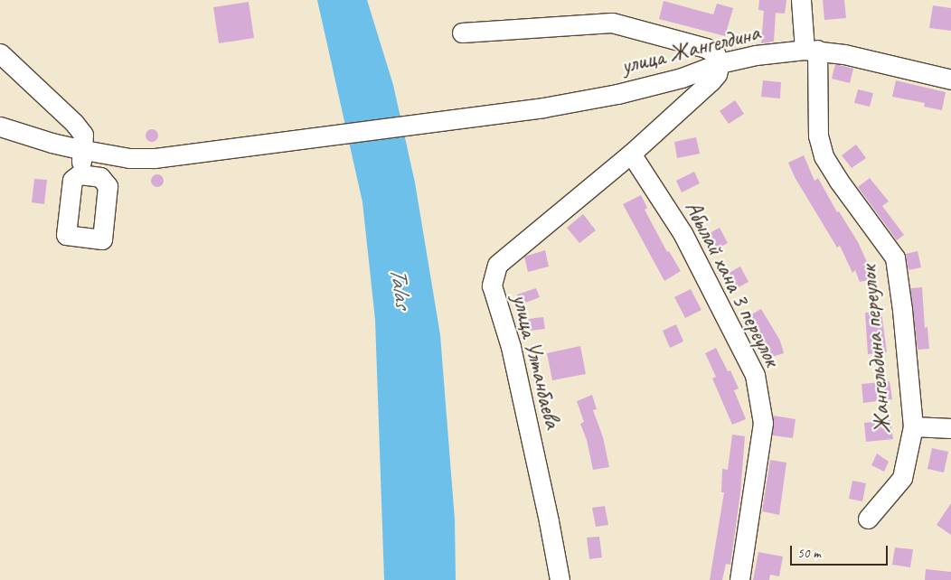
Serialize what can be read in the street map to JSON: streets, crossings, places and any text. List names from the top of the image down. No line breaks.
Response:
{"streets":{"street":["улица Жангелдина","Абылай хана 3 переулок","Жангельдина переулок","улица Ултанбаева"]},"crossings":[["улица Жангелдина","Жангельдина переулок"],["улица Жангелдина","улица Ултанбаева"],["Абылай хана 3 переулок","улица Ултанбаева"]],"water":["Talas"],"scale_bar":"50 m"}
